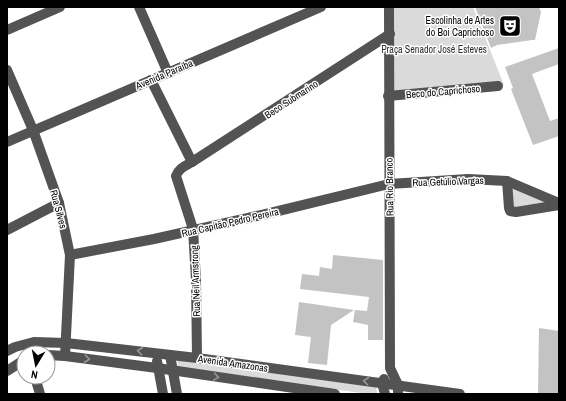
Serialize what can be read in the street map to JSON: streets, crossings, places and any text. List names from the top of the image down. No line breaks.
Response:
{"streets":{"street":["Avenida Paraíba","Beco do Caprichoso","Beco Submarino","Rua Getúlio Vargas","Rua Rio Branco","Rua Silves","Rua Capitão Pedro Pereira","Rua Neil Armstrong","Avenida Amazonas"]},"crossings":[["Avenida Paraíba","Rua Silves"],["Beco do Caprichoso","Rua Rio Branco"],["Beco Submarino","Rua Rio Branco"],["Beco Submarino","Rua Neil Armstrong"],["Rua Getúlio Vargas","Rua Rio Branco"],["Rua Getúlio Vargas","Rua Capitão Pedro Pereira"],["Rua Rio Branco","Rua Capitão Pedro Pereira"],["Rua Rio Branco","Avenida Amazonas"],["Rua Silves","Rua Capitão Pedro Pereira"],["Rua Silves","Avenida Amazonas"],["Rua Capitão Pedro Pereira","Rua Neil Armstrong"],["Rua Neil Armstrong","Avenida Amazonas"]],"parks":["Praça Senador José Esteves"],"places":{"theatre":["Escolinha de Artes do Boi Caprichoso"]},"north":"bottom"}
